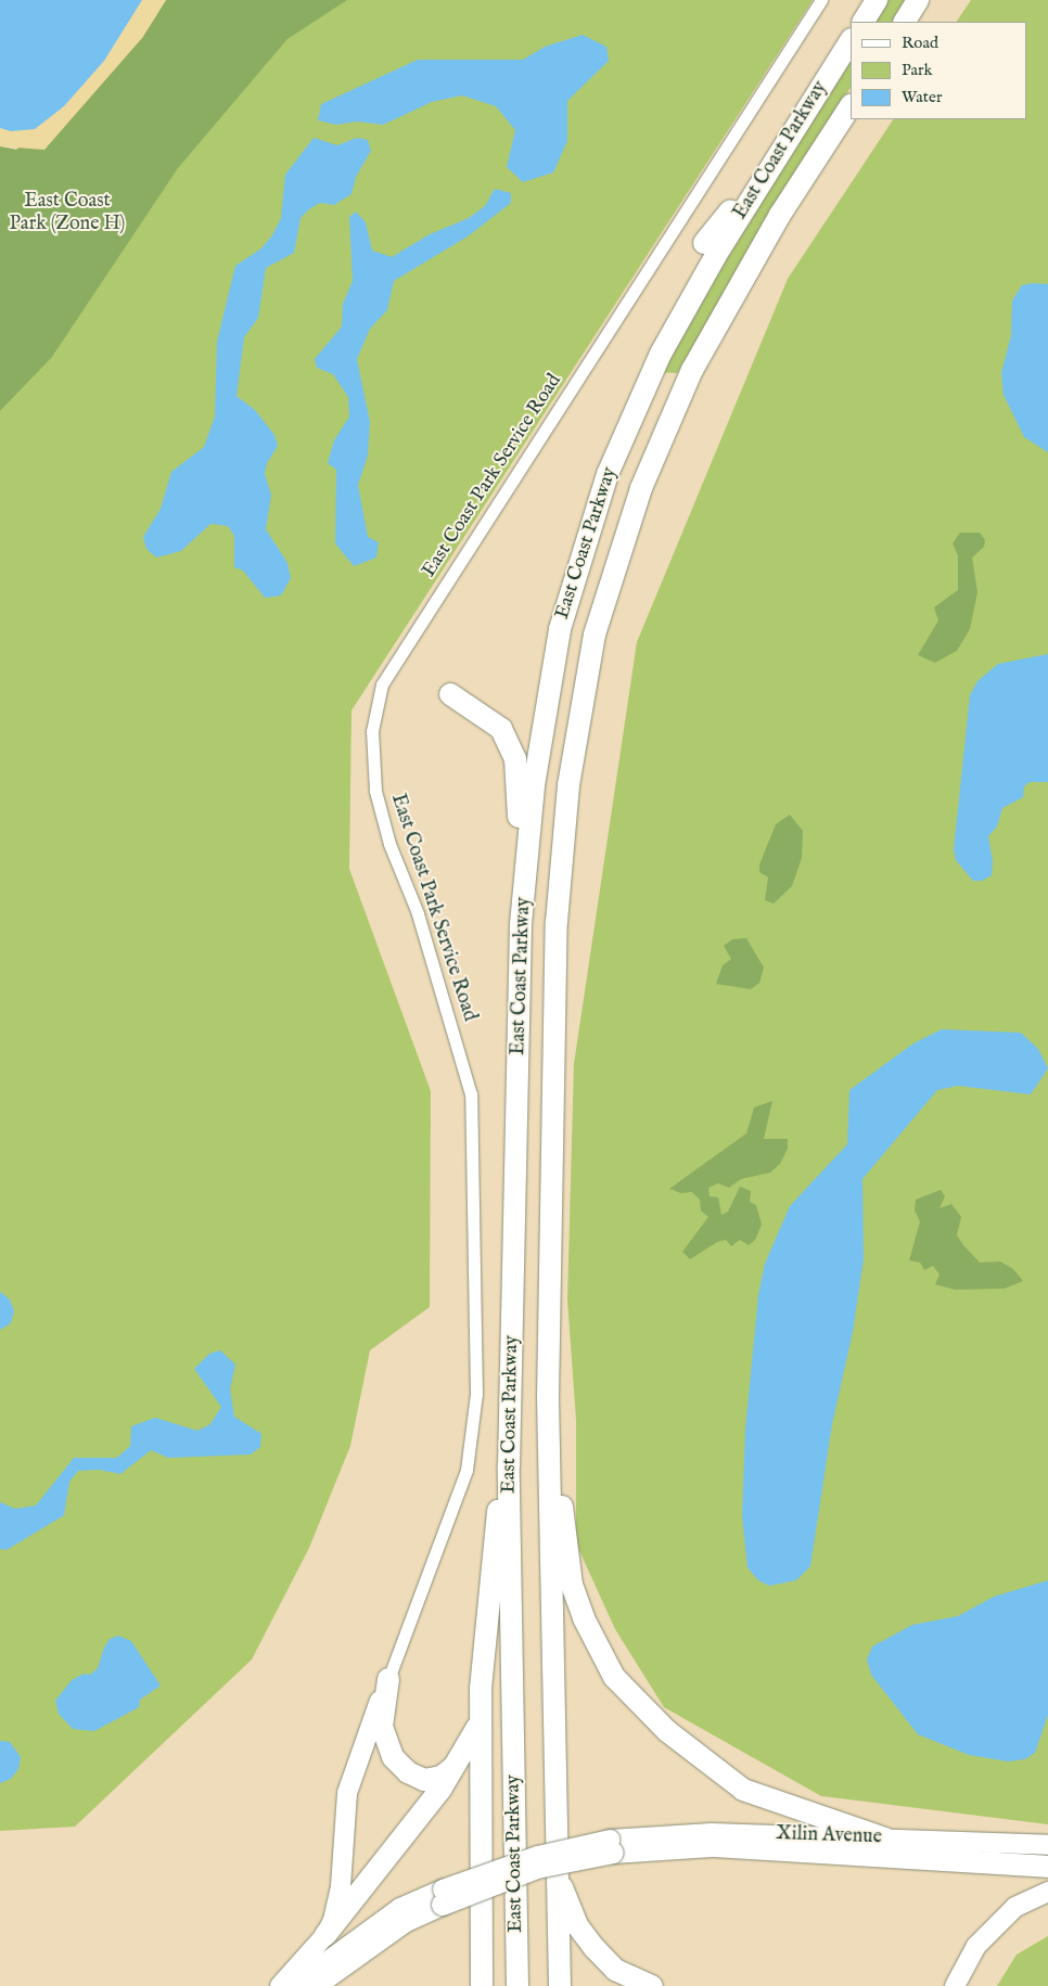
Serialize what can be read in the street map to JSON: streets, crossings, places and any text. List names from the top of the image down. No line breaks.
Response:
{"streets":{"highway":["East Coast Parkway"],"main road":["Xilin Avenue"],"street":["East Coast Park Service Road"]},"parks":["East Coast Park (Zone H)"],"legend":["Road","Park","Water"]}
